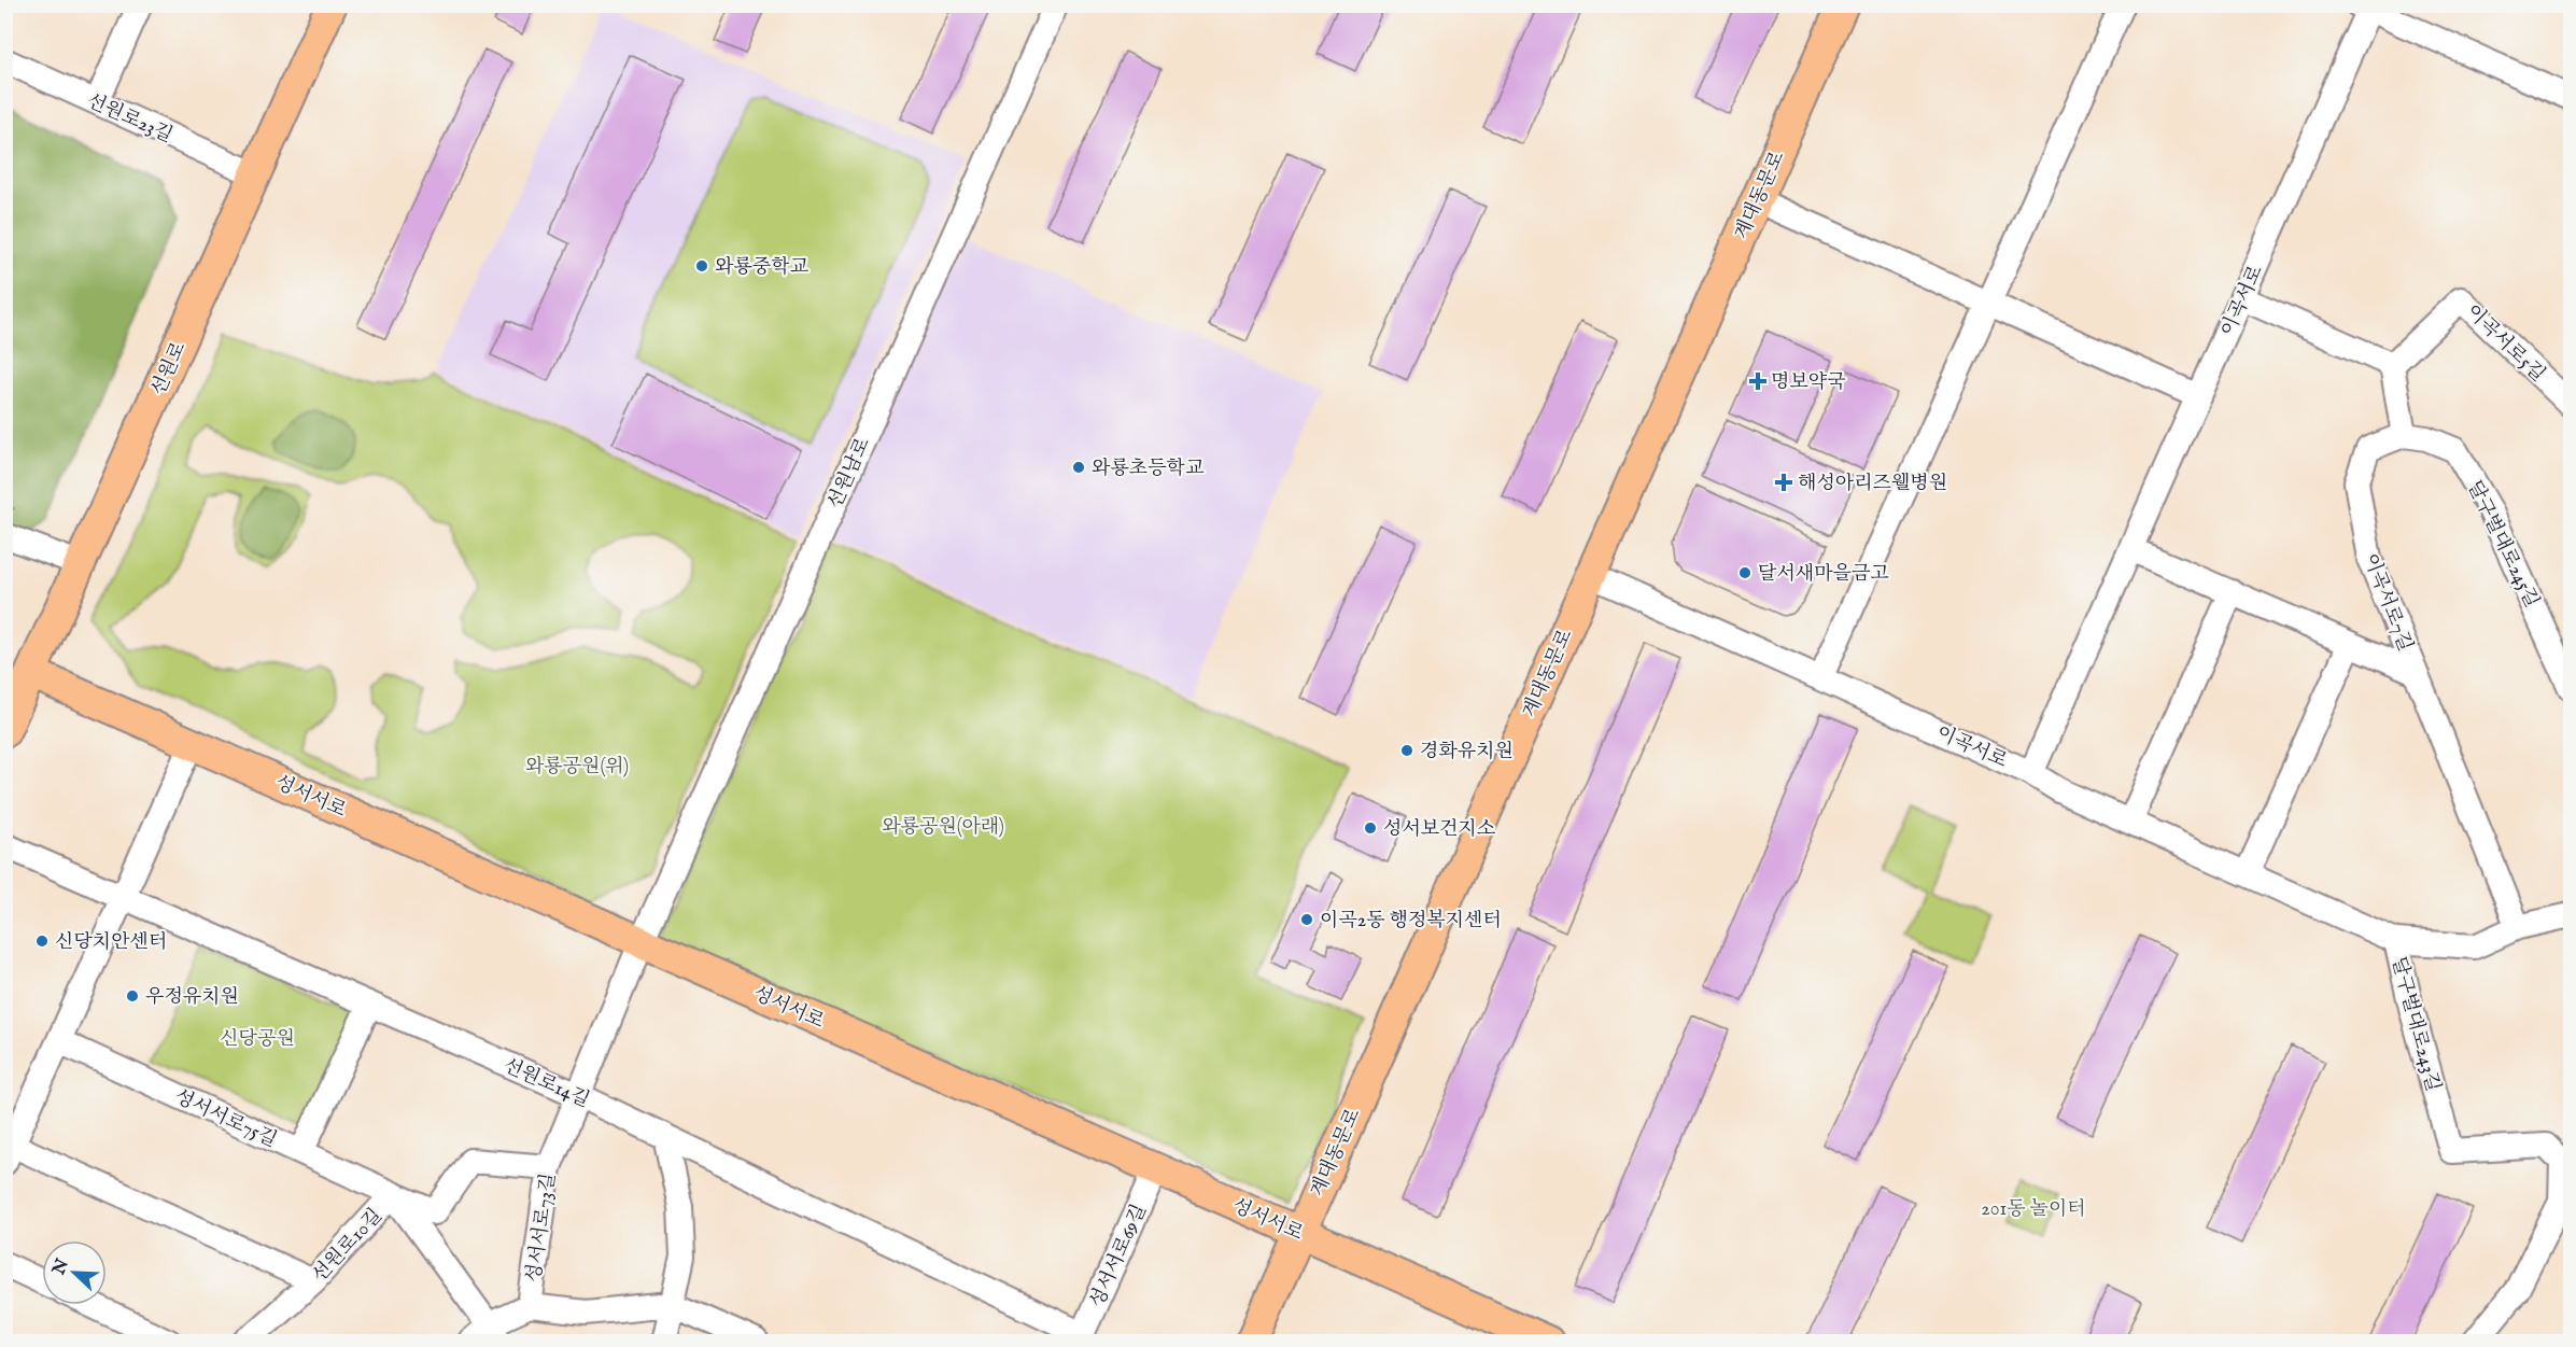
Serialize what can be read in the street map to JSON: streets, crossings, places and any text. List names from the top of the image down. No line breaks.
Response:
{"streets":{"main road":["계대동문로","선원로","성서서로"],"street":["선원로23길","이곡서로","이곡서로5길","선원남로","달구벌대로245길","이곡서로7길","달구벌대로243길","선원로14길","성서서로75길","성서서로73길","선원로10길","성서서로69길"]},"crossings":[["선원로23길","선원로"],["계대동문로","이곡서로"],["계대동문로","성서서로"],["이곡서로","이곡서로7길"],["이곡서로","달구벌대로243길"],["선원로","성서서로"],["선원남로","성서서로"],["선원남로","성서서로73길"],["달구벌대로245길","이곡서로7길"],["성서서로","성서서로73길"],["성서서로","성서서로69길"],["선원로14길","성서서로73길"],["선원로14길","성서서로69길"],["성서서로75길","선원로10길"],["성서서로73길","선원로10길"]],"parks":["와룡공원(위)","와룡공원(아래)","신당공원","201동 놀이터"],"places":{"other":["와룡중학교","와룡초등학교","달서새마을금고","경화유치원","성서보건지소","이곡2동 행정복지센터","신당치안센터","우정유치원"],"health":["명보약국","해성아리즈웰병원"]},"north":"top left"}
